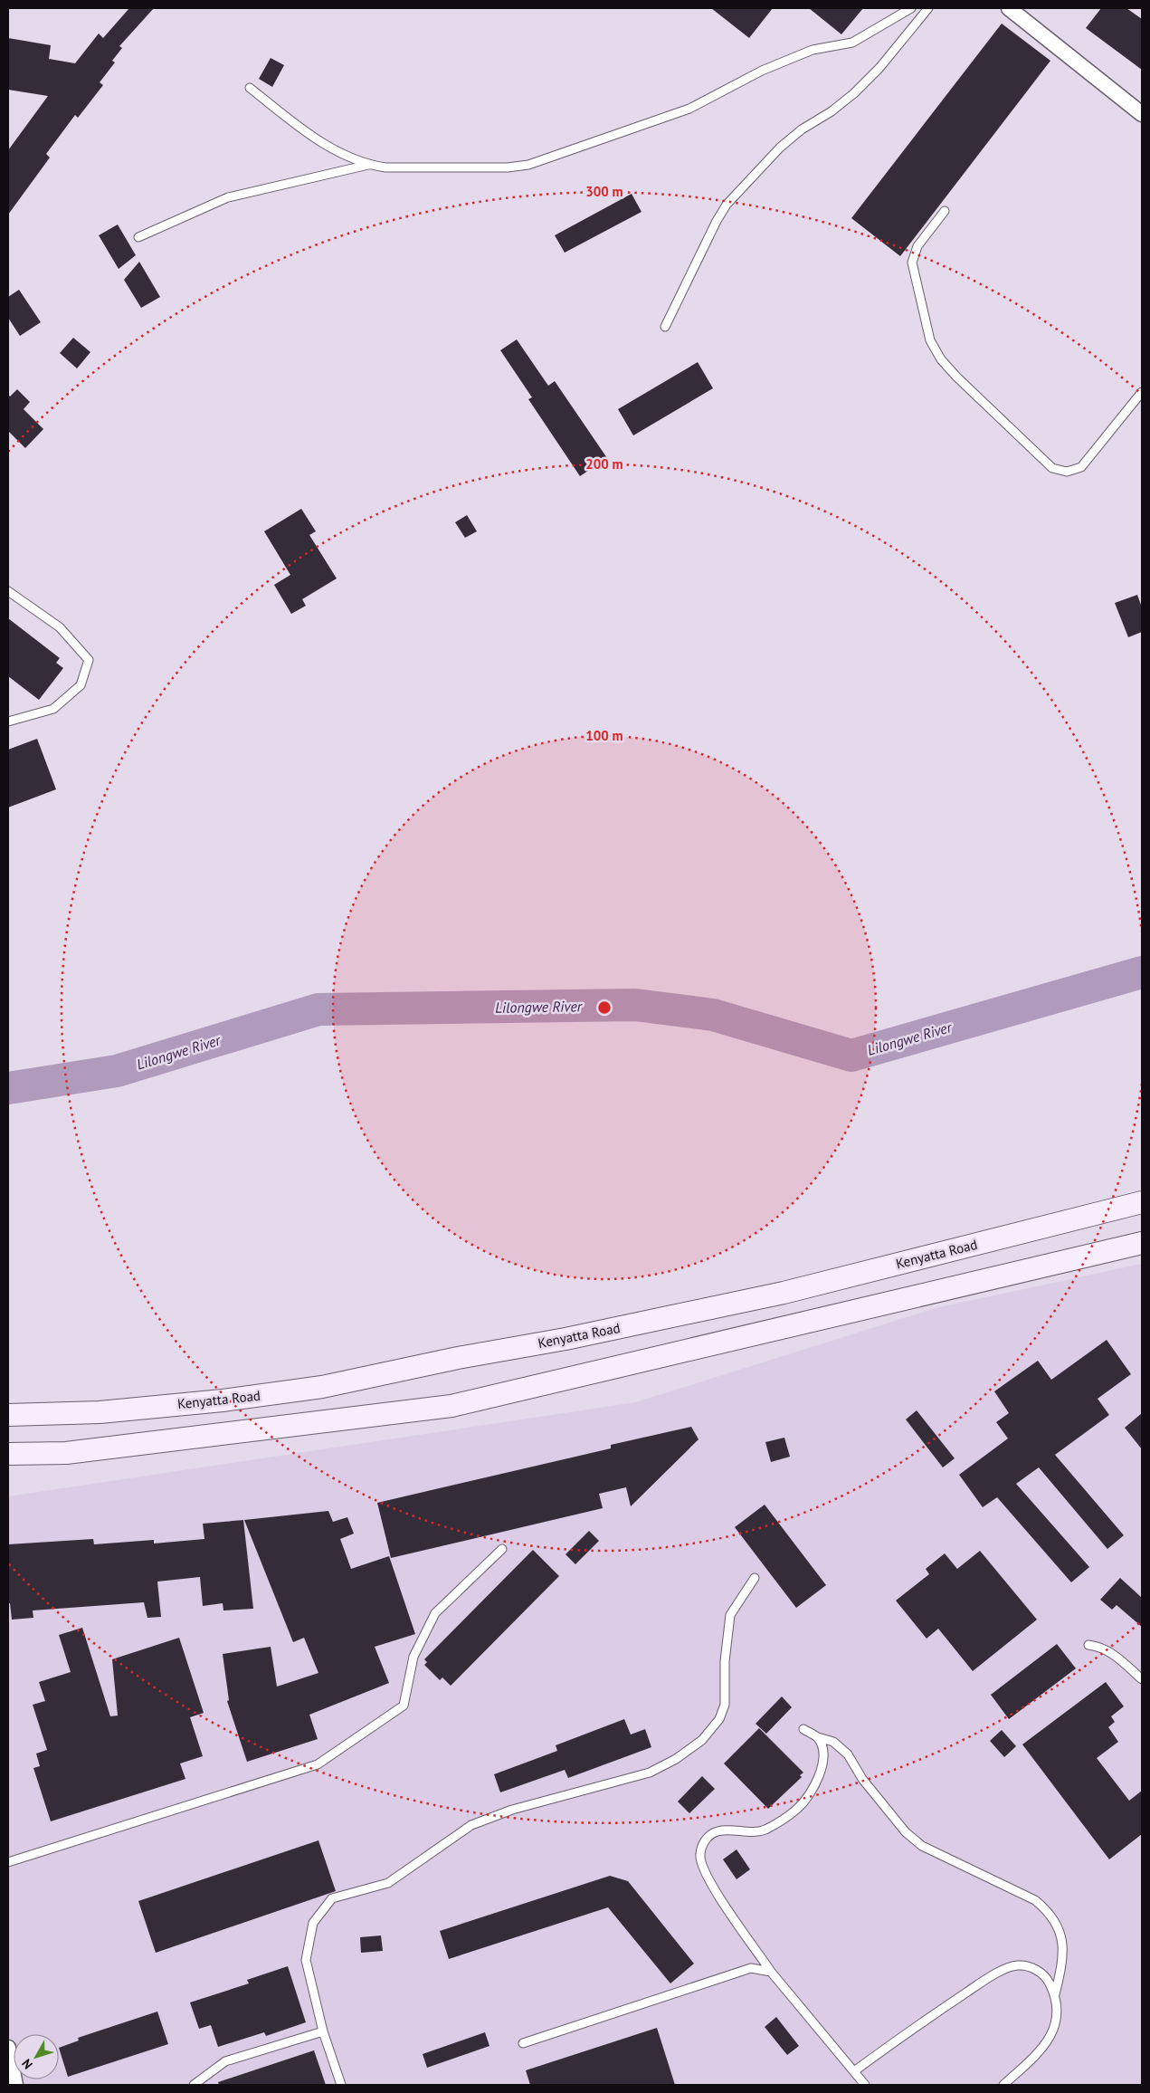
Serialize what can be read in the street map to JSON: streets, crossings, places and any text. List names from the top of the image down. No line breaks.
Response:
{"streets":{"main road":["Kenyatta Road"]},"water":["Lilongwe River"],"north":"bottom left","rings":["300 m","200 m","100 m"]}
